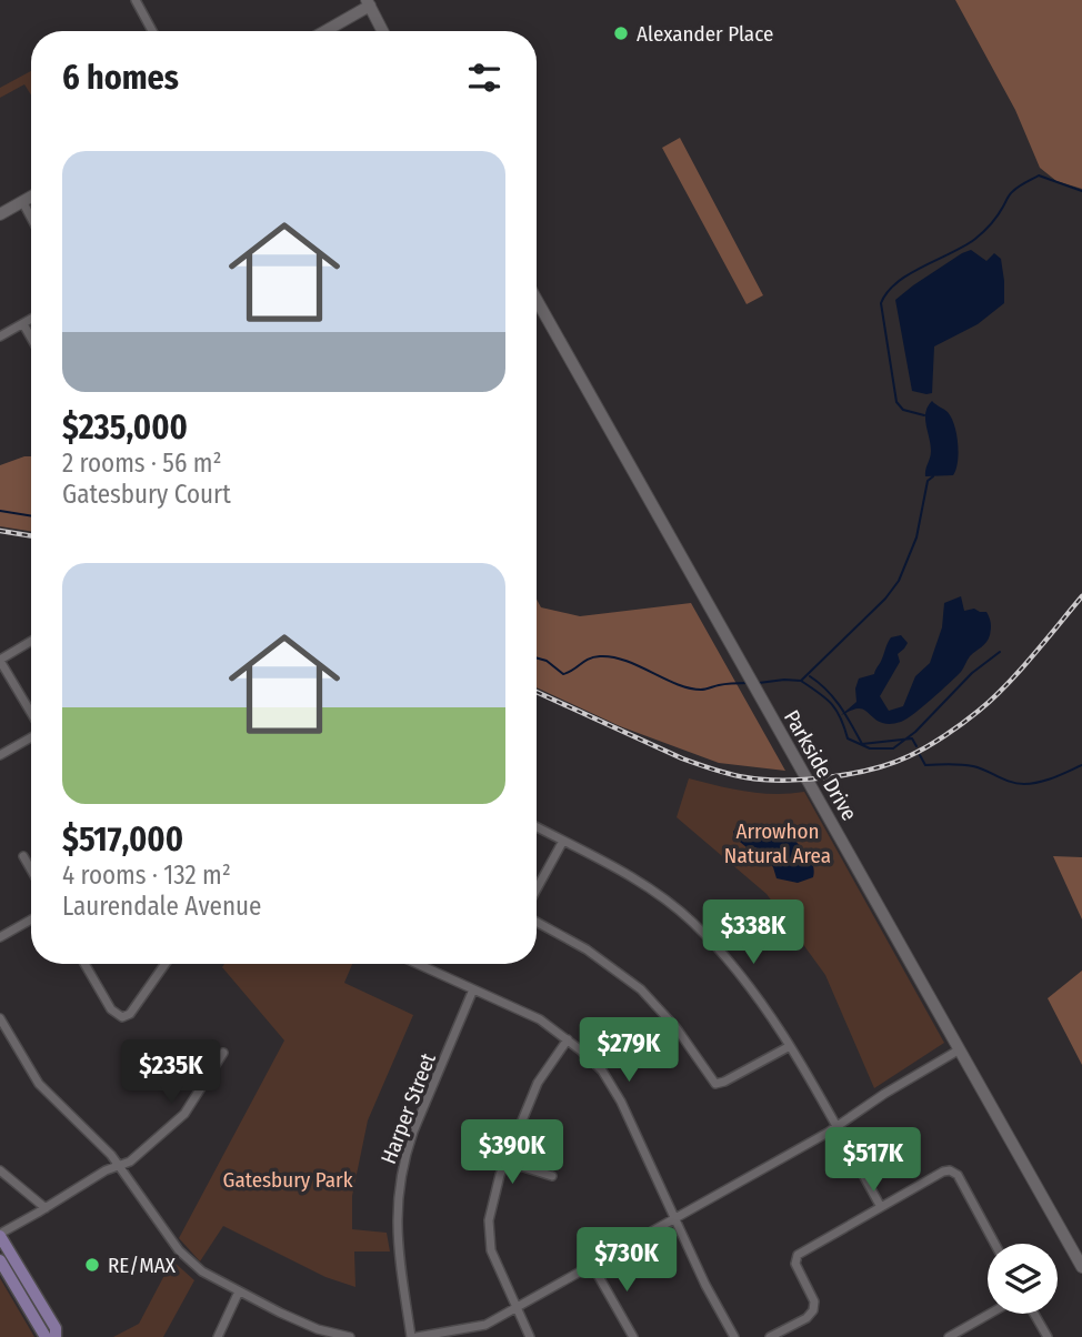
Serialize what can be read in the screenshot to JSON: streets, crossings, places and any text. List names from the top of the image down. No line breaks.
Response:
{"streets":{"main road":["Parkside Drive"],"street":["Harper Street"]},"parks":["Arrowhon Natural Area","Gatesbury Park"],"places":["Alexander Place","RE/MAX"],"page":{"heading":"6 homes","list":[{"name":"$235,000","note":"2 rooms · 56 m² · Gatesbury Court"},{"name":"$517,000","note":"4 rooms · 132 m² · Laurendale Avenue"}],"price":["$338K","$279K","$235K","$390K","$517K","$730K"]}}
